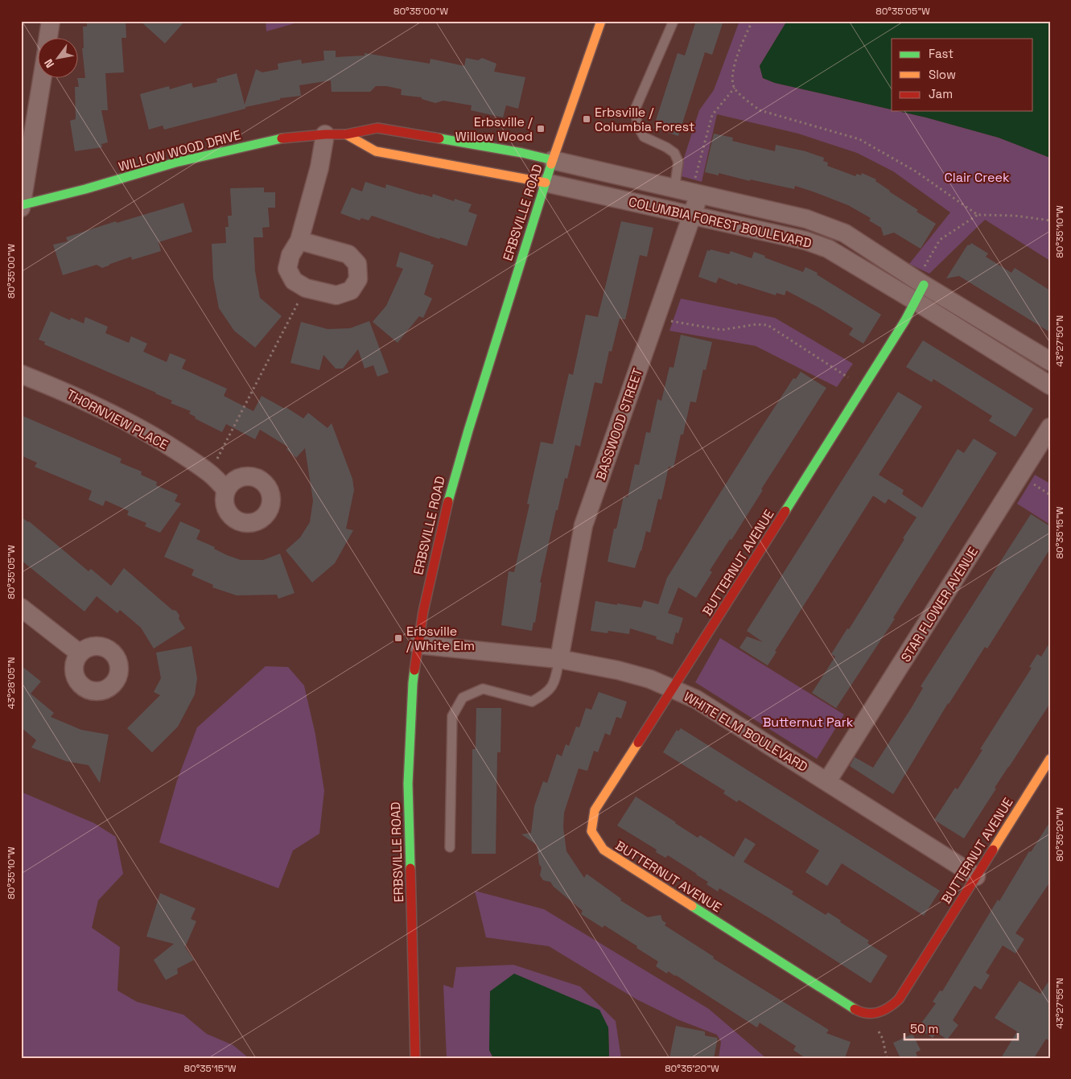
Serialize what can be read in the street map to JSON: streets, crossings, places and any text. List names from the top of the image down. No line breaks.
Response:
{"streets":{"street":["WILLOW WOOD DRIVE","ERBSVILLE ROAD","COLUMBIA FOREST BOULEVARD","THORNVIEW PLACE","BASSWOOD STREET","BUTTERNUT AVENUE","STAR FLOWER AVENUE","WHITE ELM BOULEVARD"]},"crossings":[["WILLOW WOOD DRIVE","ERBSVILLE ROAD"],["WILLOW WOOD DRIVE","COLUMBIA FOREST BOULEVARD"],["ERBSVILLE ROAD","COLUMBIA FOREST BOULEVARD"],["ERBSVILLE ROAD","WHITE ELM BOULEVARD"],["COLUMBIA FOREST BOULEVARD","BASSWOOD STREET"],["COLUMBIA FOREST BOULEVARD","BUTTERNUT AVENUE"],["BASSWOOD STREET","WHITE ELM BOULEVARD"],["BUTTERNUT AVENUE","WHITE ELM BOULEVARD"],["STAR FLOWER AVENUE","WHITE ELM BOULEVARD"]],"parks":["Clair Creek","Butternut Park"],"places":{"transit":["Erbsville / Columbia Forest","Erbsville / Willow Wood","Erbsville / White Elm"]},"legend":["Fast","Slow","Jam"],"scale_bar":"50 m","north":"bottom left","coordinates":["80°35'00\"W","80°35'05\"W","80°35'10\"W","43°27'50\"N","80°35'15\"W","43°28'05\"N","80°35'20\"W","43°27'55\"N"]}
